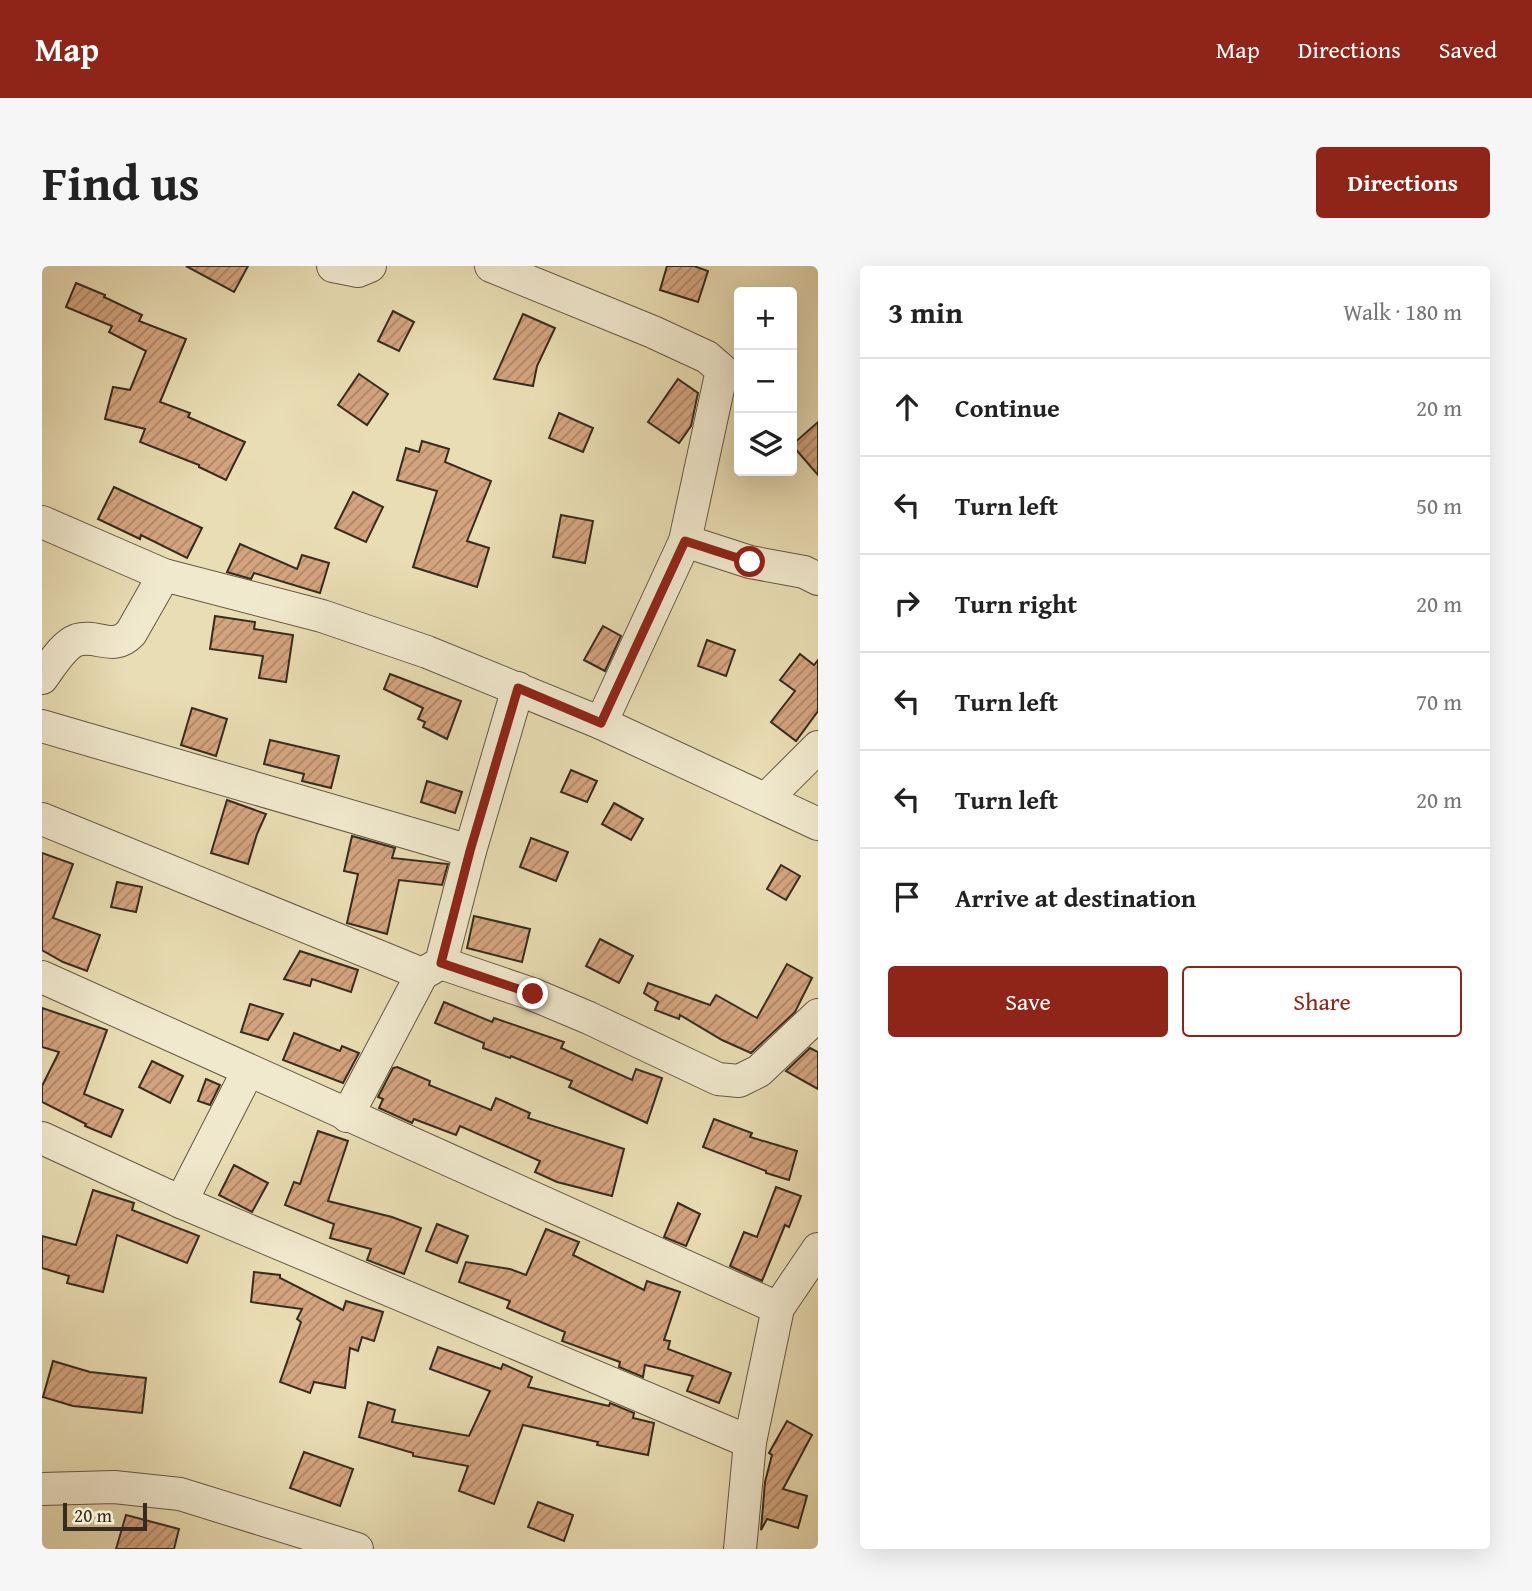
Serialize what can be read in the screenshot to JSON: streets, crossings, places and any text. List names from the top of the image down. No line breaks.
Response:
{"scale_bar":"20 m","page":{"header":"Map","nav":["Map","Directions","Saved"],"title":"Find us","buttons":["Directions",["Save","Share"]],"heading":["3 min","Walk · 180 m"],"map_buttons":["+","−"],"list":[["Continue","20 m"],["Turn left","50 m"],["Turn right","20 m"],["Turn left","70 m"],["Turn left","20 m"],"Arrive at destination"],"scale":"20 m"}}
